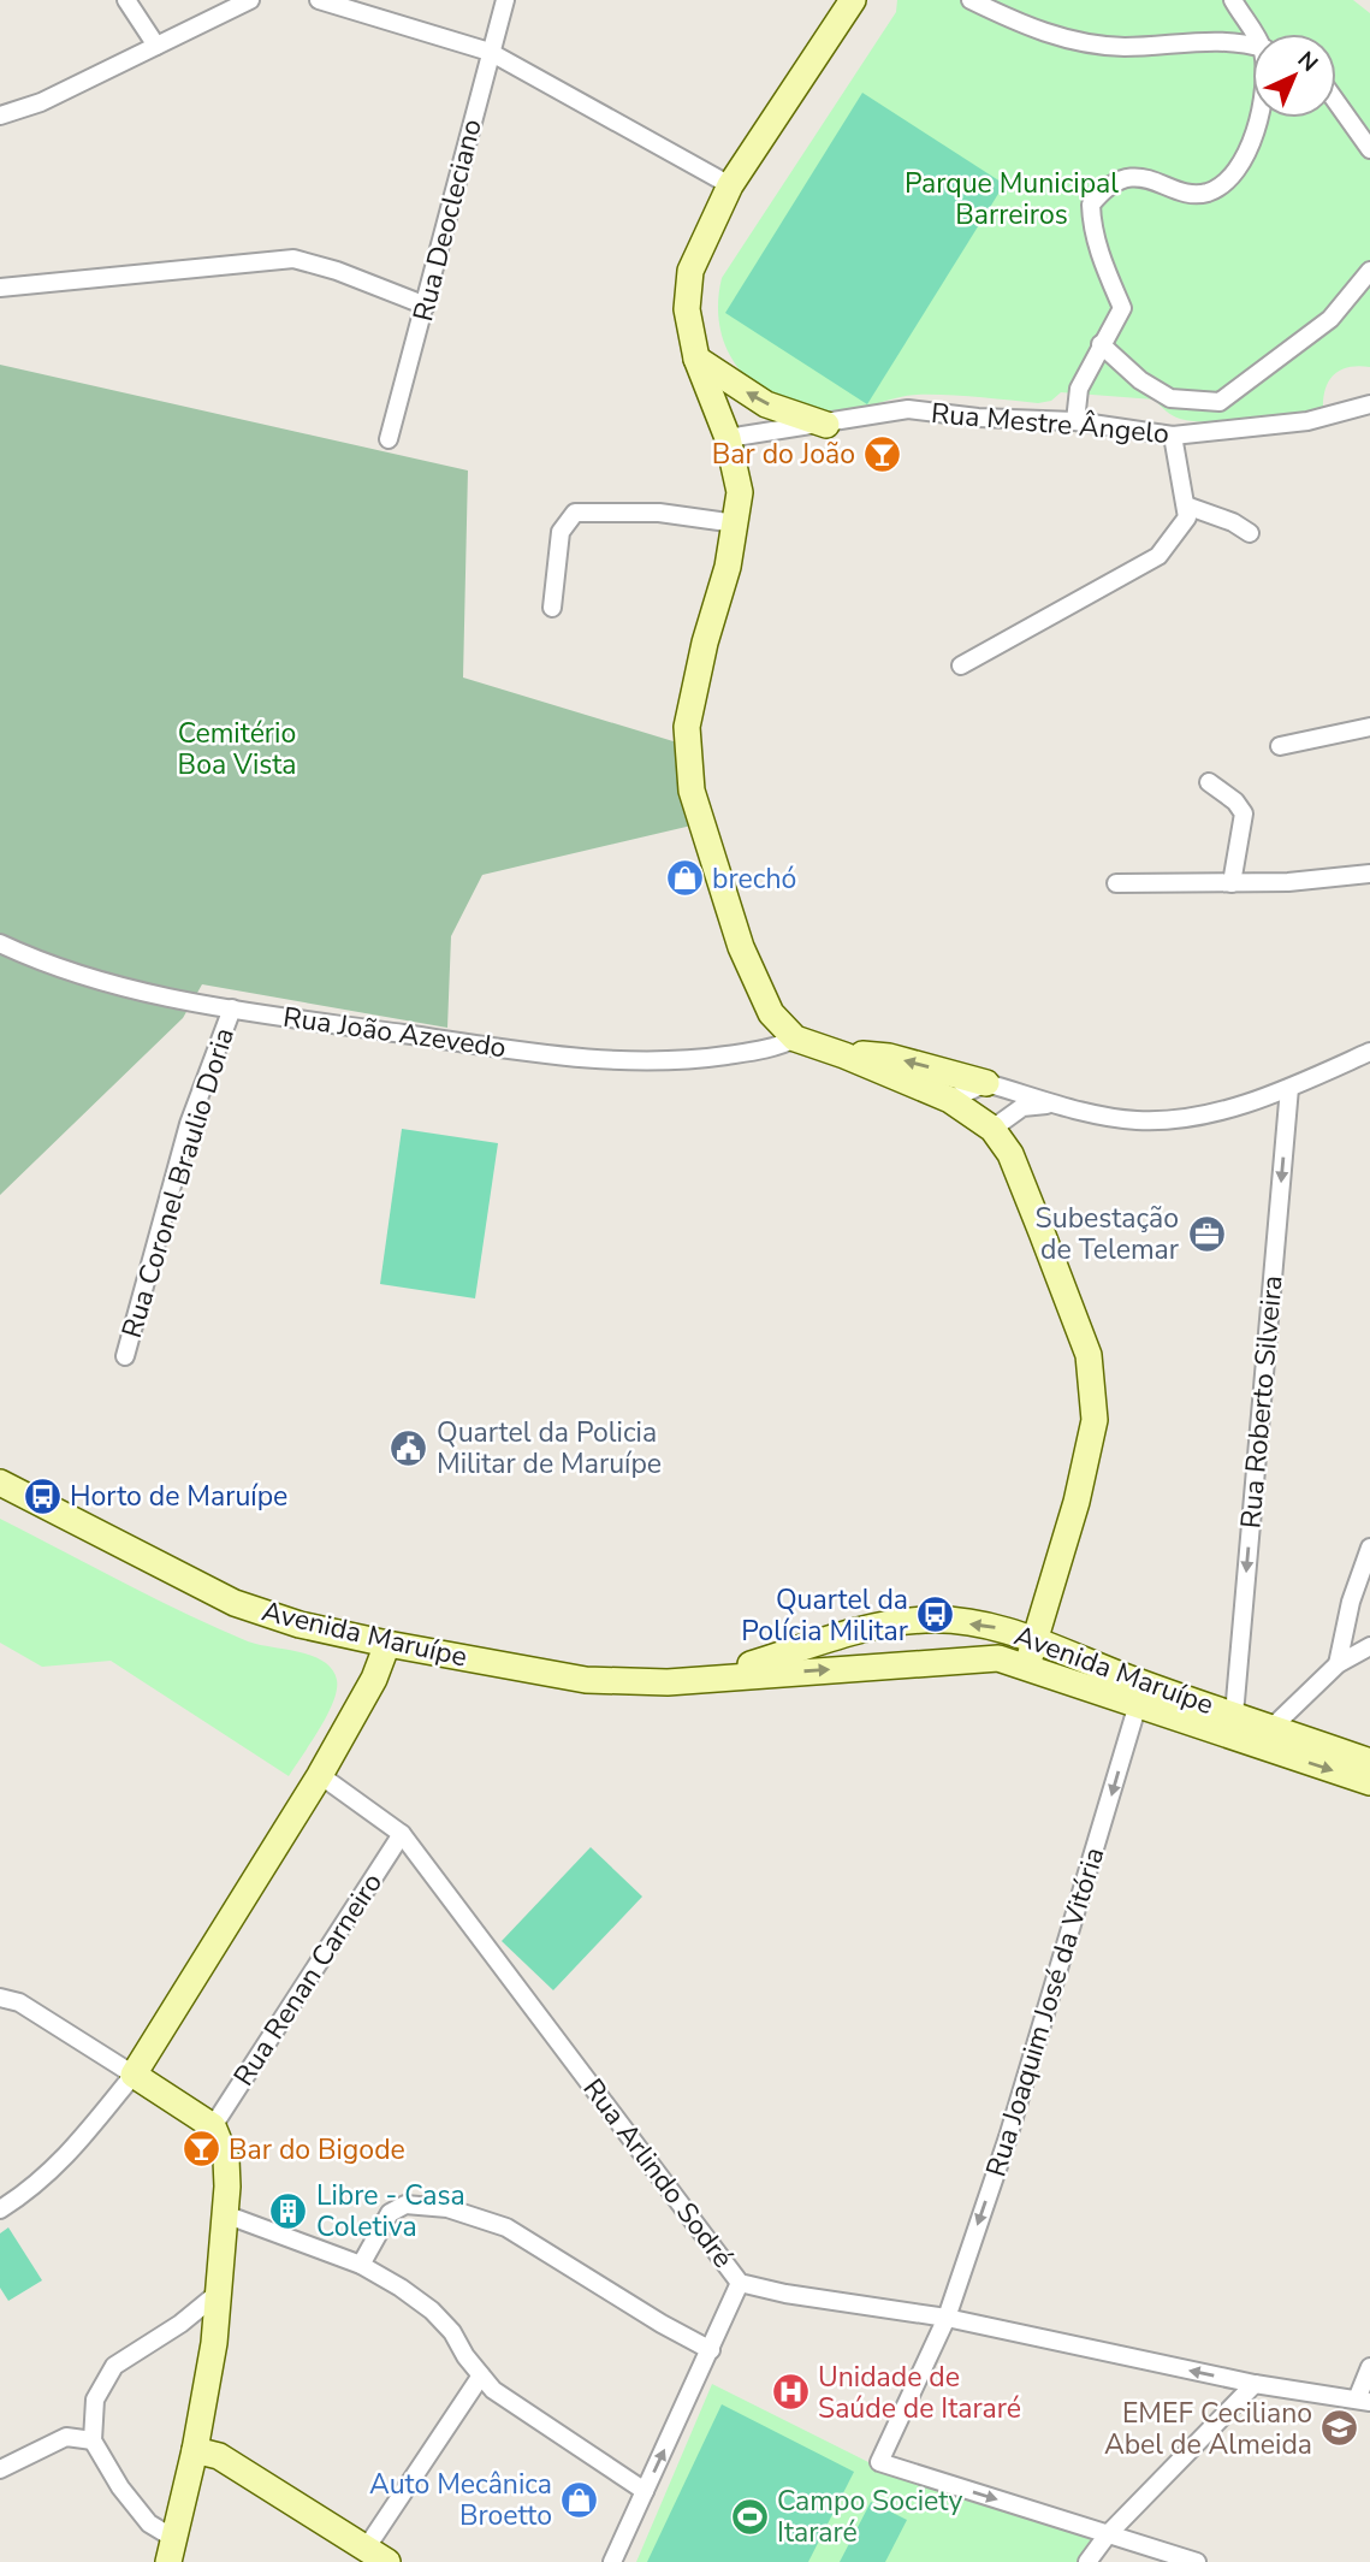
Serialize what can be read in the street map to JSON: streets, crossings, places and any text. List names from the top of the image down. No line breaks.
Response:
{"streets":{"main road":["Avenida Maruípe"],"street":["Rua Deocleciano","Rua Mestre Ângelo","Rua João Azevedo","Rua Coronel Braulio Doria","Rua Roberto Silveira","Rua Renan Carneiro","Rua Joaquim José da Vitória","Rua Arlindo Sodré"]},"crossings":[["Rua João Azevedo","Rua Coronel Braulio Doria"],["Rua Roberto Silveira","Avenida Maruípe"],["Avenida Maruípe","Rua Joaquim José da Vitória"],["Rua Renan Carneiro","Rua Arlindo Sodré"],["Rua Joaquim José da Vitória","Rua Arlindo Sodré"]],"one_way":["Rua Roberto Silveira"],"parks":["Parque Municipal Barreiros","Cemitério Boa Vista"],"places":{"bar":["Bar do João","Bar do Bigode"],"shop":["brechó","Auto Mecânica Broetto"],"office":["Subestação de Telemar"],"public building":["Quartel da Policia Militar de Maruípe"],"bus stop":["Horto de Maruípe","Quartel da Polícia Militar"],"building":["Libre - Casa Coletiva"],"hospital":["Unidade de Saúde de Itararé"],"school or university":["EMEF Ceciliano Abel de Almeida"],"sports":["Campo Society Itararé"]},"north":"top right"}
